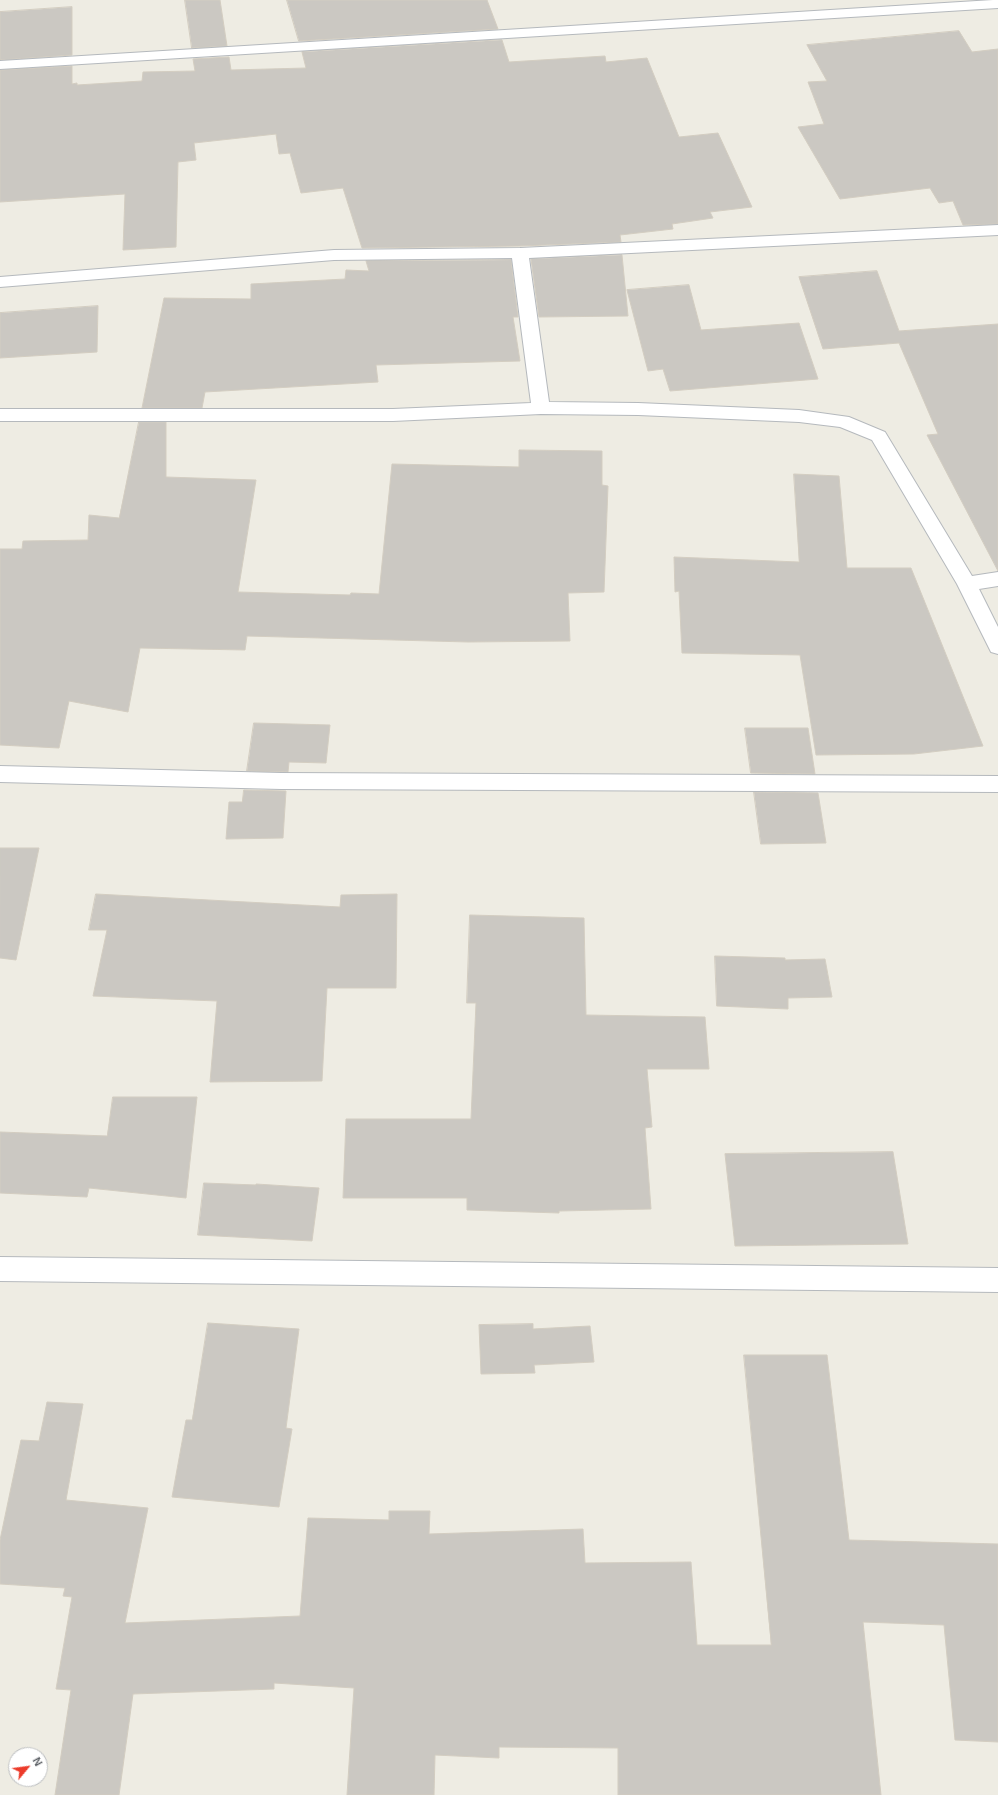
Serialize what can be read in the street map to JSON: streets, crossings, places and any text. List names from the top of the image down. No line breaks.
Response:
{"north":"top right"}
